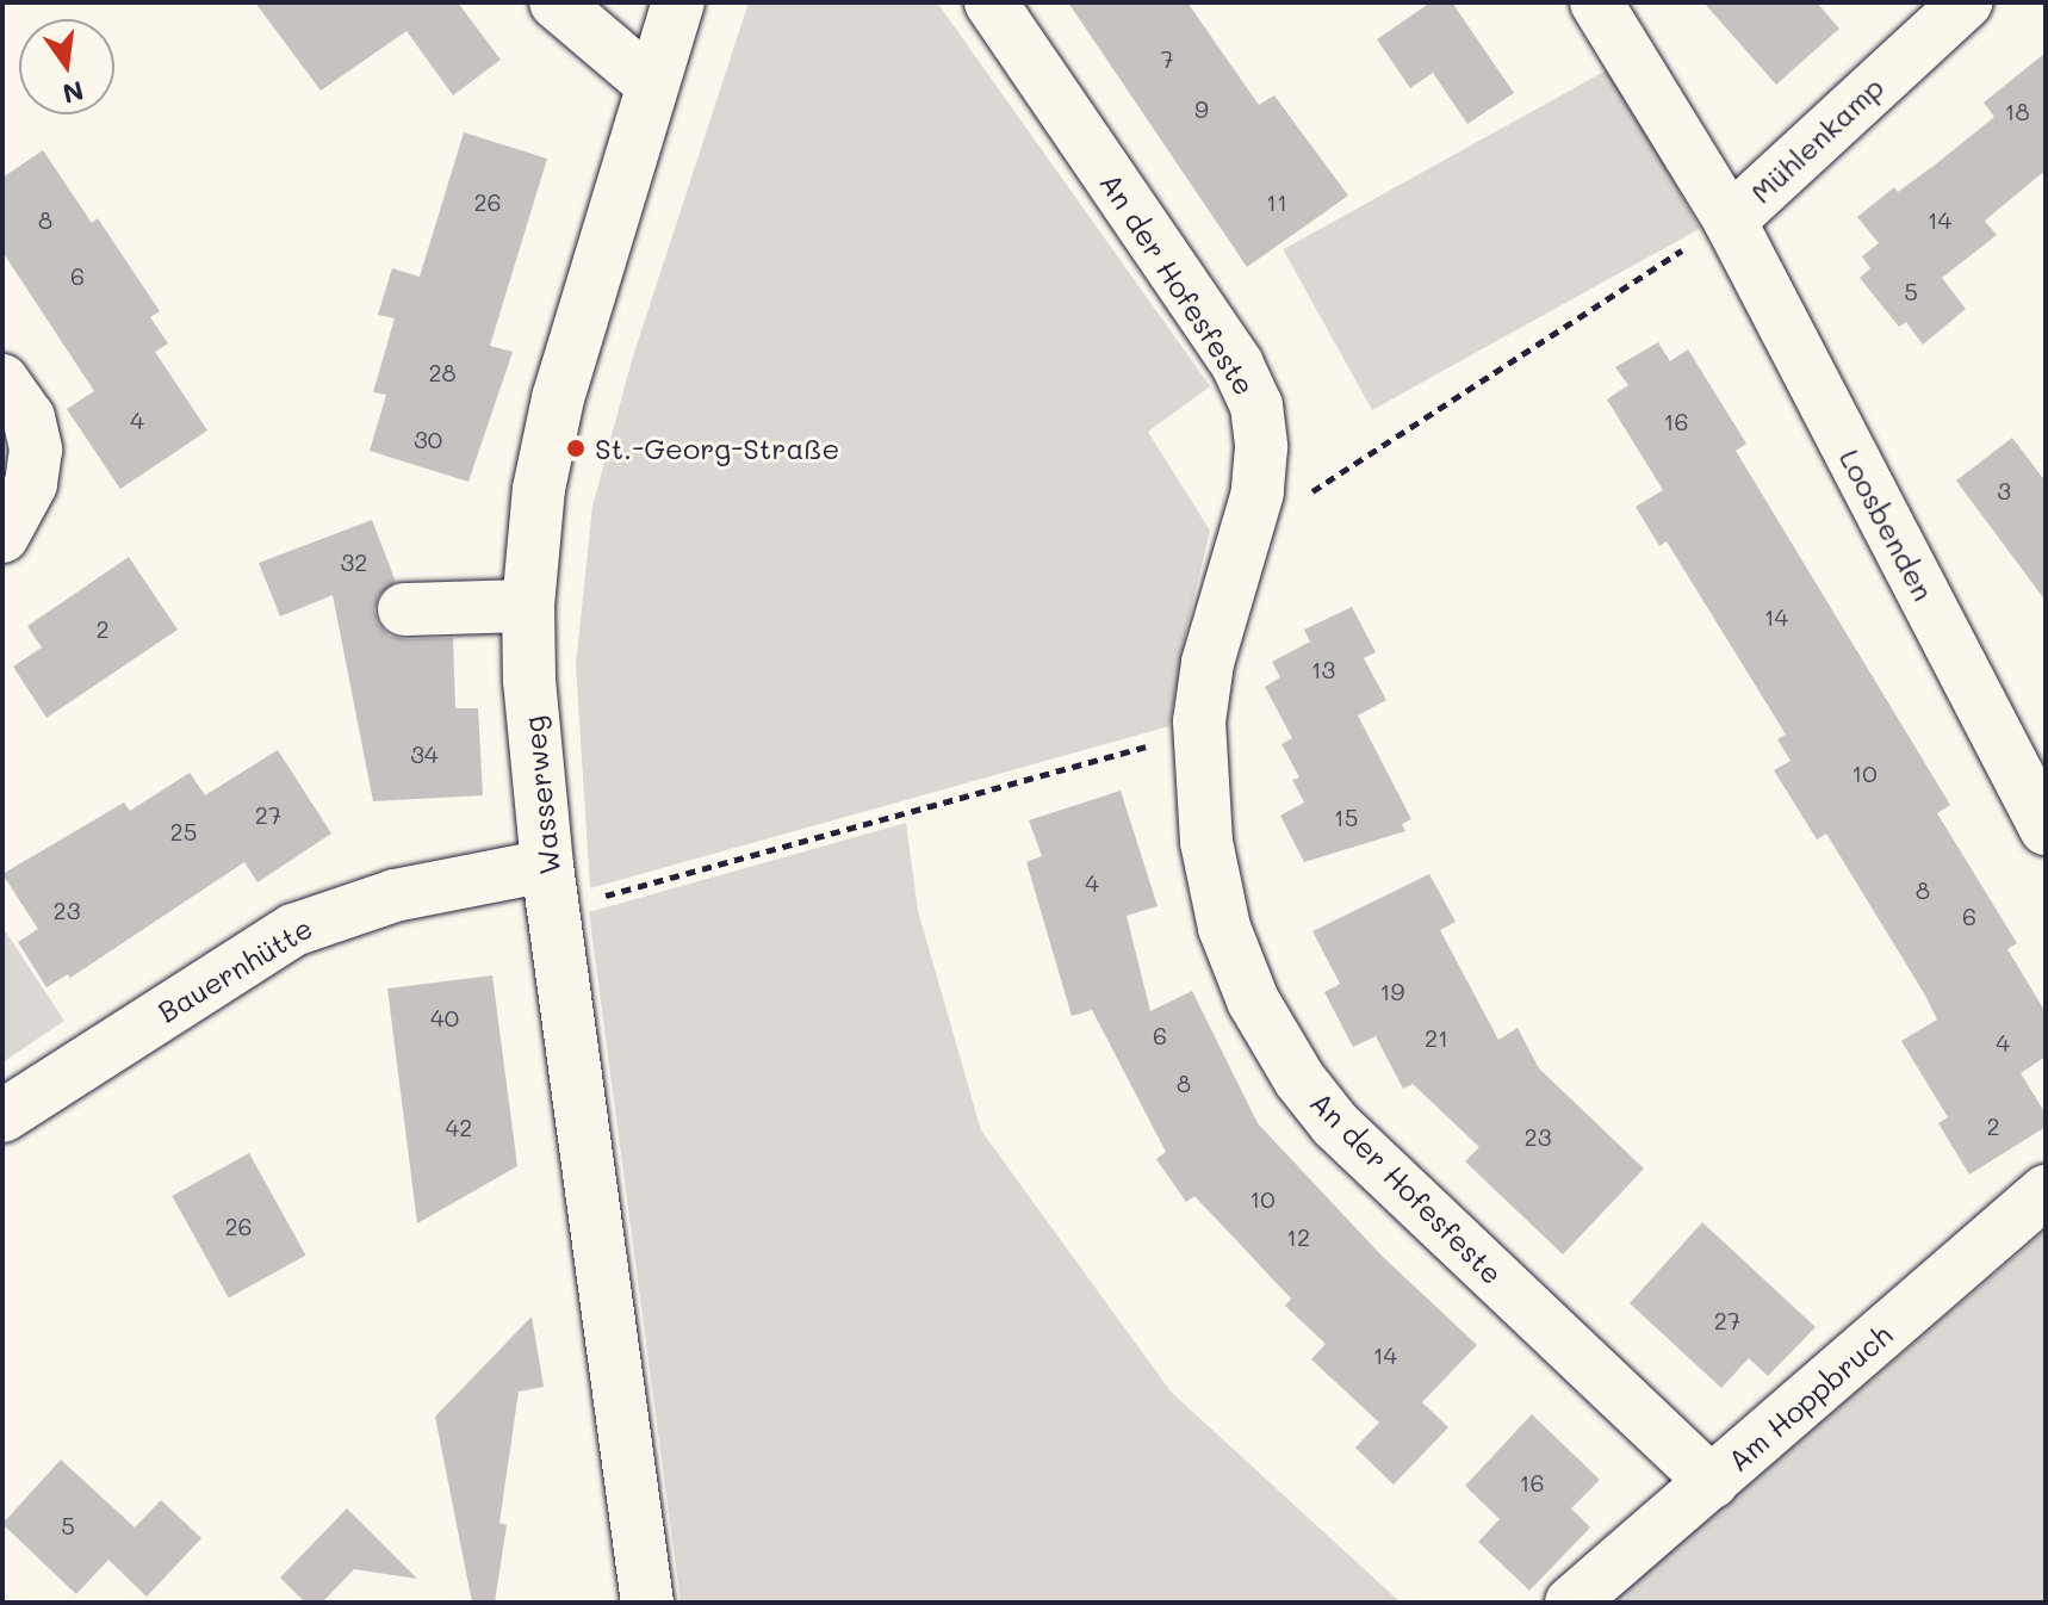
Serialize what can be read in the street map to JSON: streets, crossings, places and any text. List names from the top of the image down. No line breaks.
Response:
{"streets":{"street":["Mühlenkamp","An der Hofesfeste","Loosbenden","Wasserweg","Bauernhütte","Am Hoppbruch"]},"crossings":[["Mühlenkamp","Loosbenden"],["An der Hofesfeste","Am Hoppbruch"],["Wasserweg","Bauernhütte"]],"places":["St.-Georg-Straße"],"house_numbers":["7","9","18","26","11","8","14","6","5","28","4","16","30","3","32","14","2","13","34","10","27","15","25","4","8","23","6","19","40","6","21","4","8","2","42","23","10","26","12","27","14","16","5"],"north":"bottom"}
